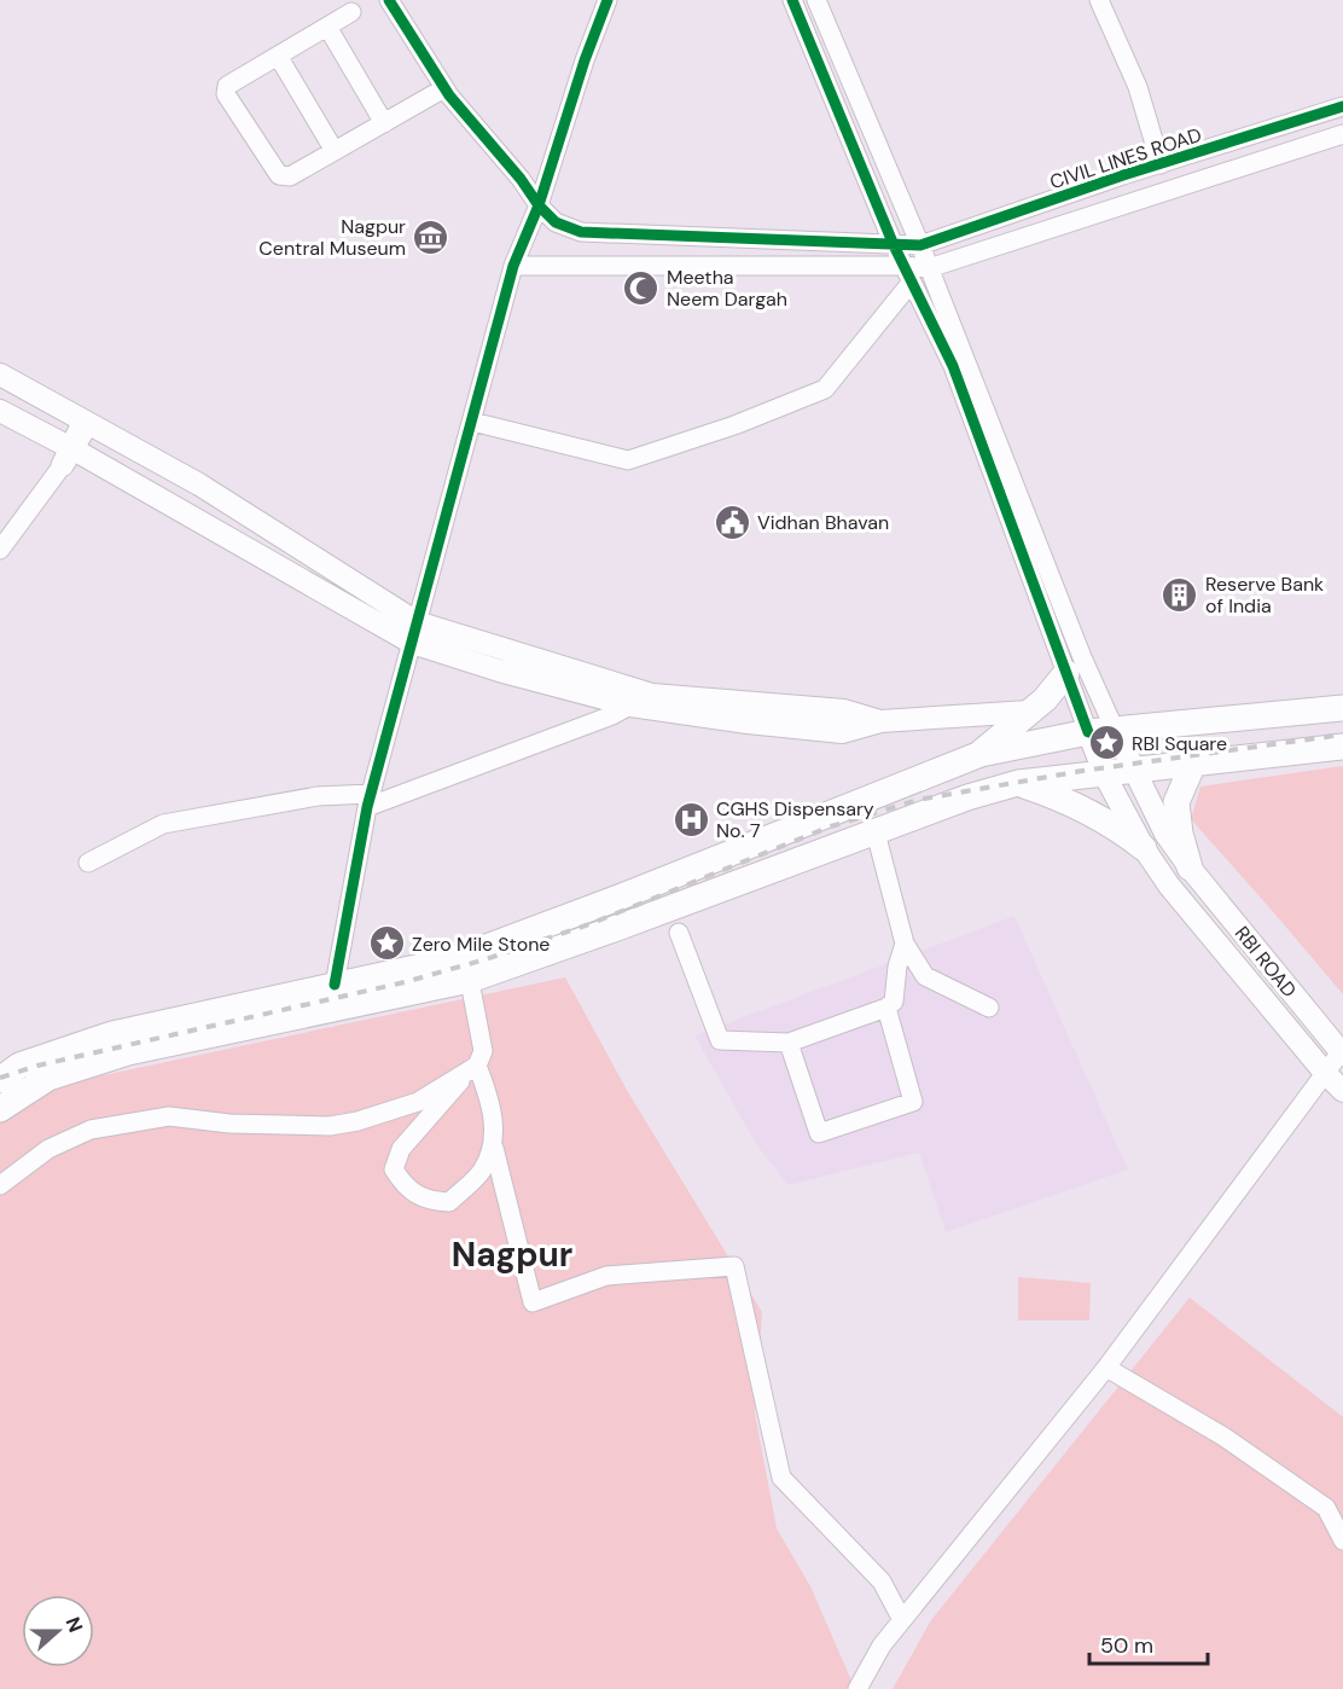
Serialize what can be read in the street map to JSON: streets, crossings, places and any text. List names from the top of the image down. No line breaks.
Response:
{"streets":{"main road":["RBI ROAD"],"street":["CIVIL LINES ROAD"]},"districts":["Nagpur"],"places":{"museum":["Nagpur Central Museum"],"mosque":["Meetha Neem Dargah"],"public building":["Vidhan Bhavan"],"building":["Reserve Bank of India"],"place":["RBI Square","Zero Mile Stone"],"hospital":["CGHS Dispensary No. 7"]},"scale_bar":"50 m","north":"right"}
